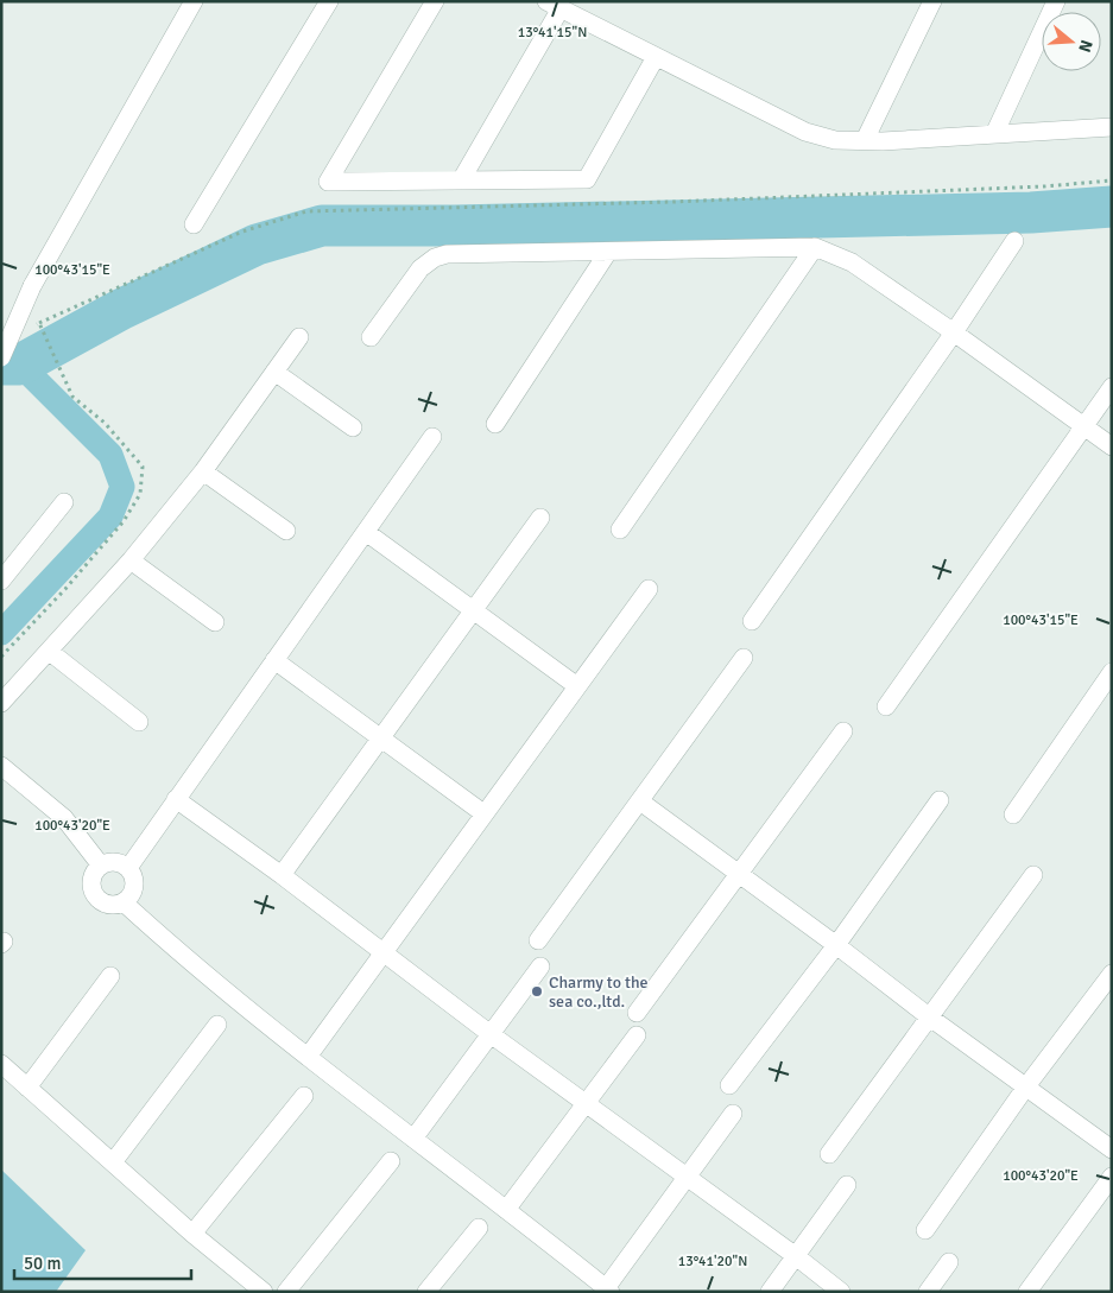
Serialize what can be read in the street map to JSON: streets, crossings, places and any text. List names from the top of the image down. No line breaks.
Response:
{"places":["Charmy to the sea co.,ltd."],"scale_bar":"50 m","north":"right","coordinates":["13°41'15\"N","100°43'15\"E","100°43'20\"E","13°41'20\"N"]}
